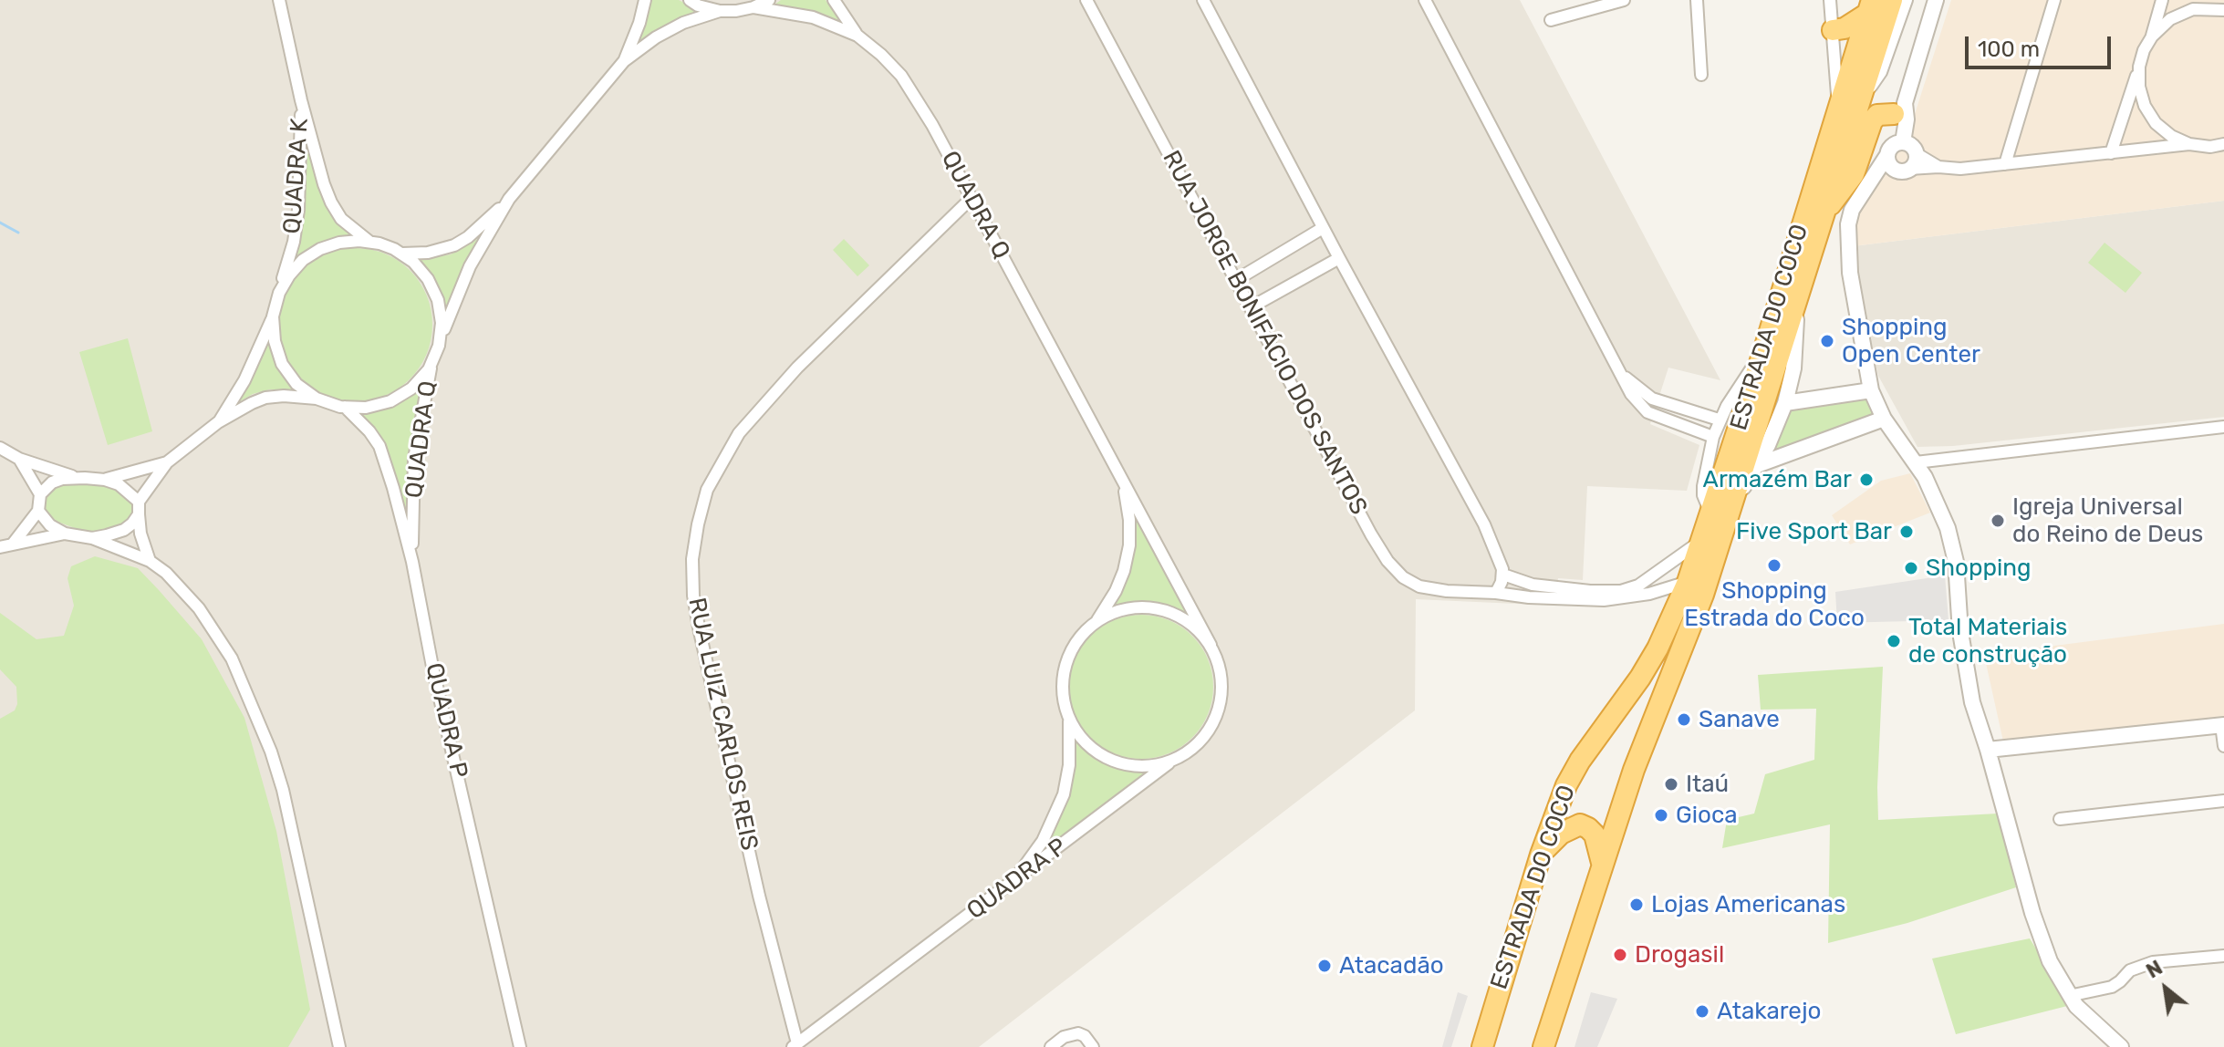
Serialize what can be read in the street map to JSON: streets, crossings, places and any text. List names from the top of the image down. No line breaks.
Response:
{"streets":{"highway":["ESTRADA DO COCO"],"street":["QUADRA K","QUADRA Q","RUA JORGE BONIFÁCIO DOS SANTOS","QUADRA P","RUA LUIZ CARLOS REIS"]},"crossings":[["QUADRA K","QUADRA Q"],["QUADRA K","QUADRA P"],["QUADRA Q","QUADRA P"],["QUADRA Q","RUA LUIZ CARLOS REIS"],["QUADRA P","RUA LUIZ CARLOS REIS"]],"places":["Shopping Open Center","Armazém Bar","Igreja Universal do Reino de Deus","Five Sport Bar","Shopping Estrada do Coco","Shopping","Total Materiais de construção","Sanave","Itaú","Gioca","Lojas Americanas","Drogasil","Atacadão","Atakarejo"],"scale_bar":"100 m","north":"top left"}
